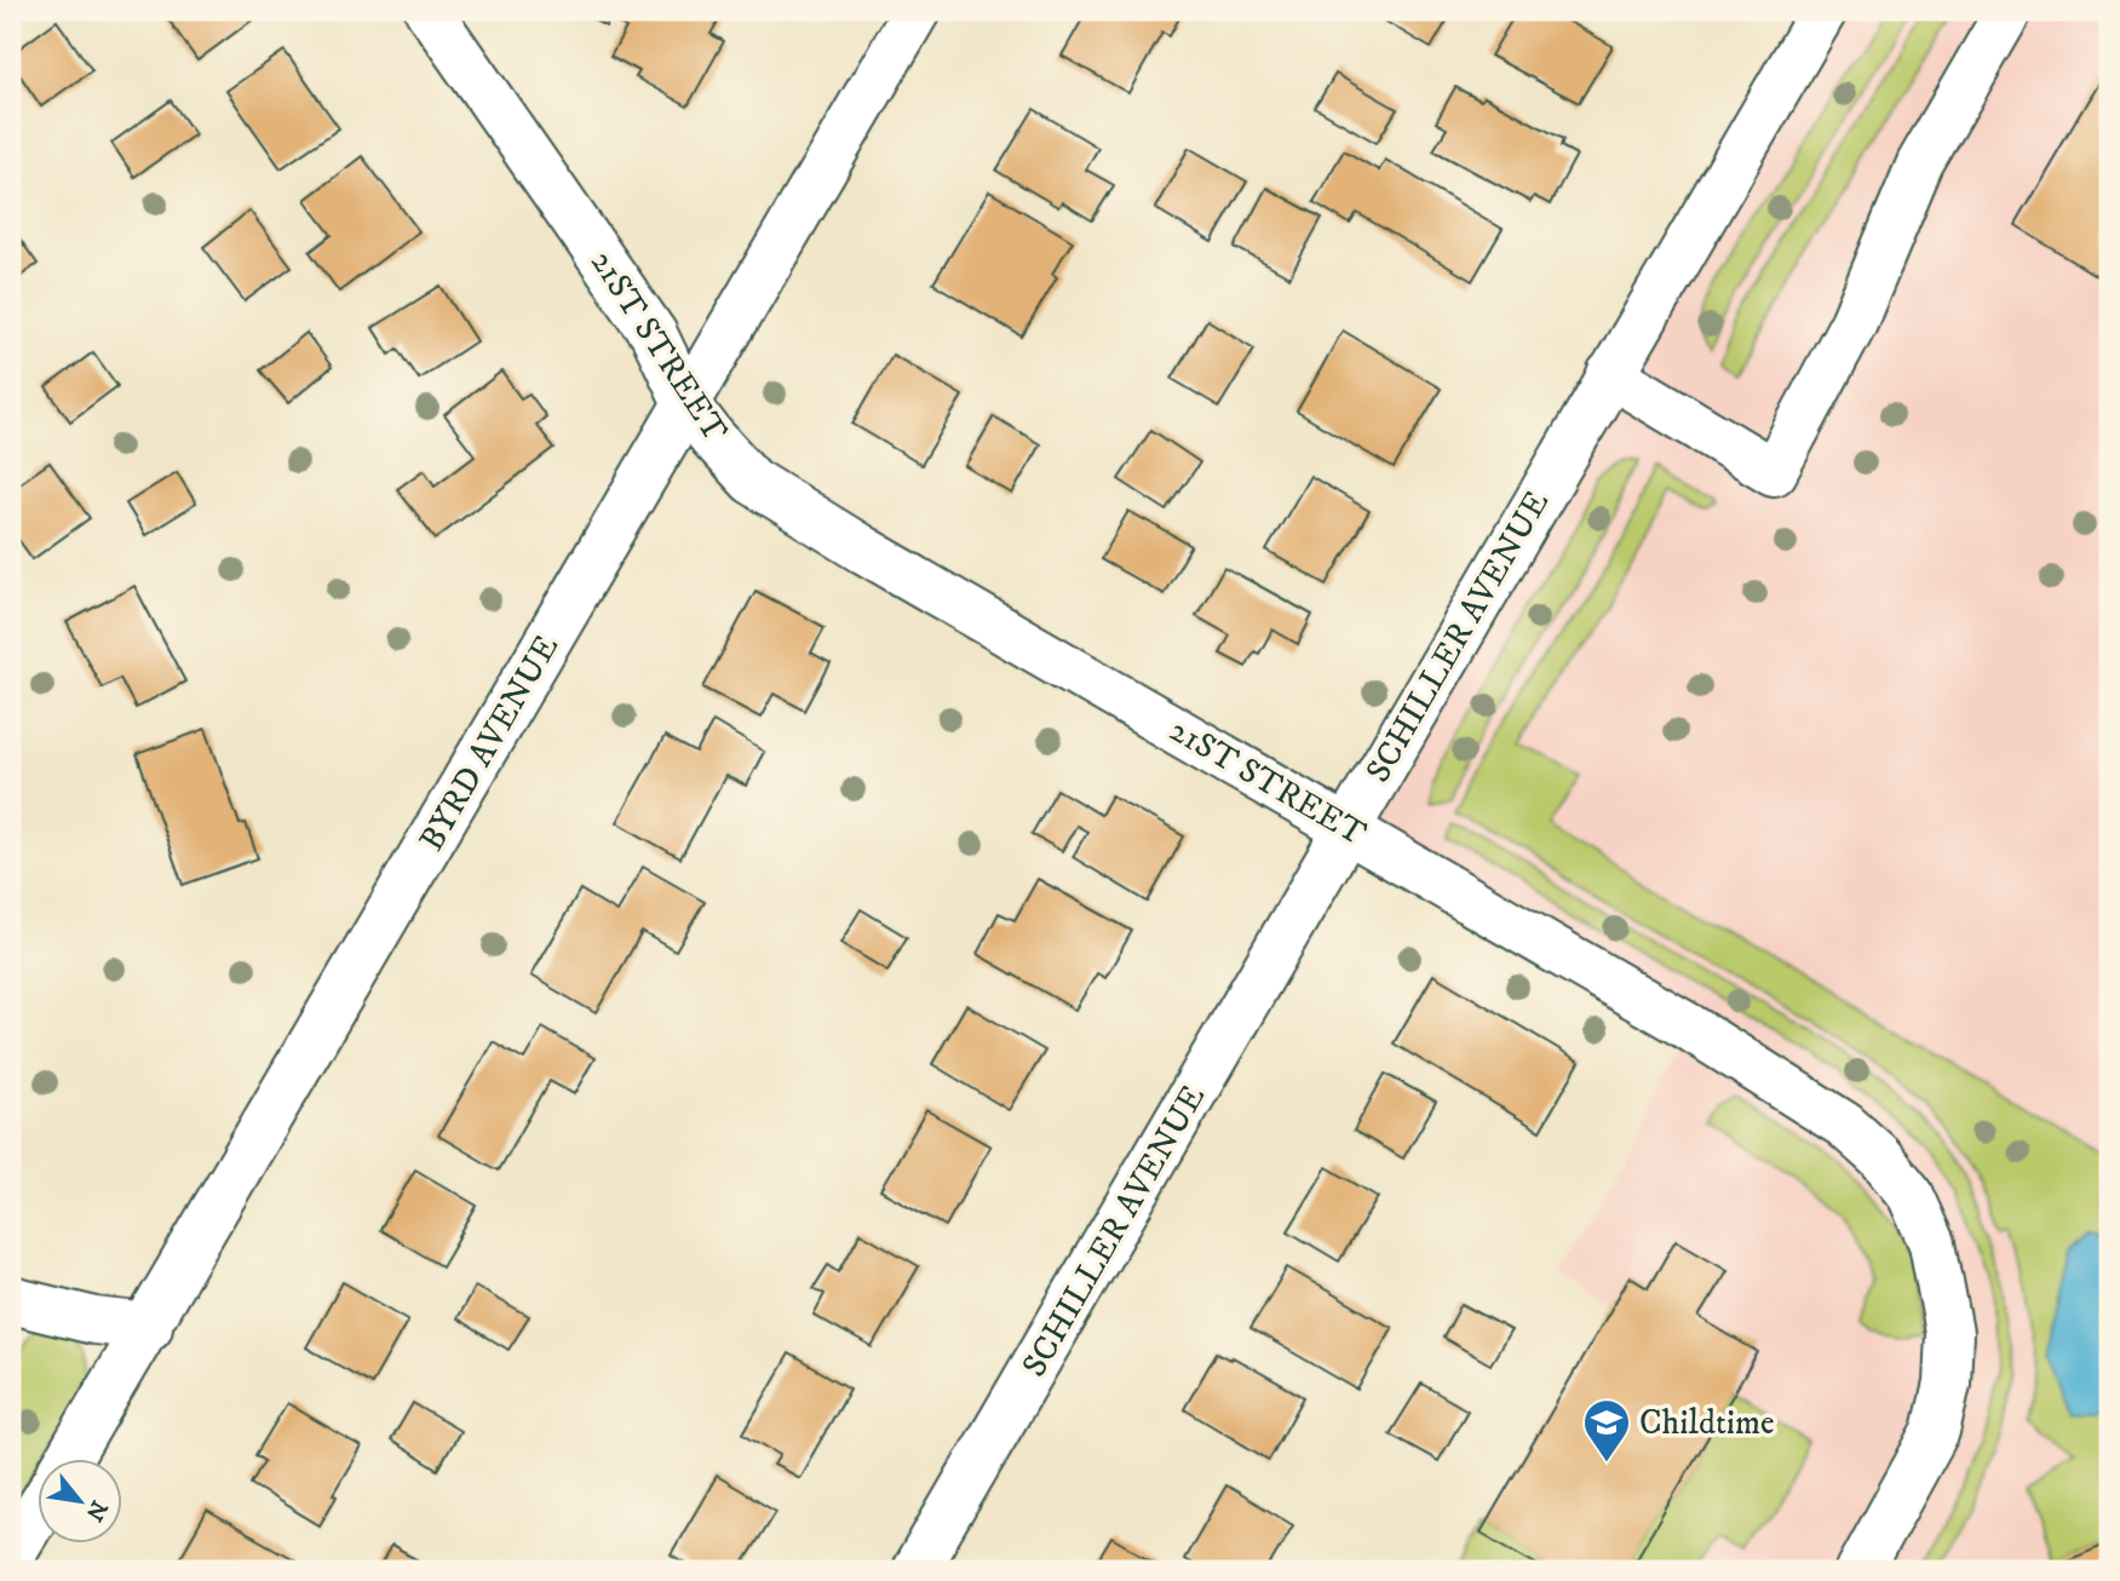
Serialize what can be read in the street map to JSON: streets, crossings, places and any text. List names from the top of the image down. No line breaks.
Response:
{"streets":{"street":["21ST STREET","SCHILLER AVENUE","BYRD AVENUE"]},"crossings":[["21ST STREET","SCHILLER AVENUE"],["21ST STREET","BYRD AVENUE"]],"places":{"school or university":["Childtime"]},"north":"bottom right"}
